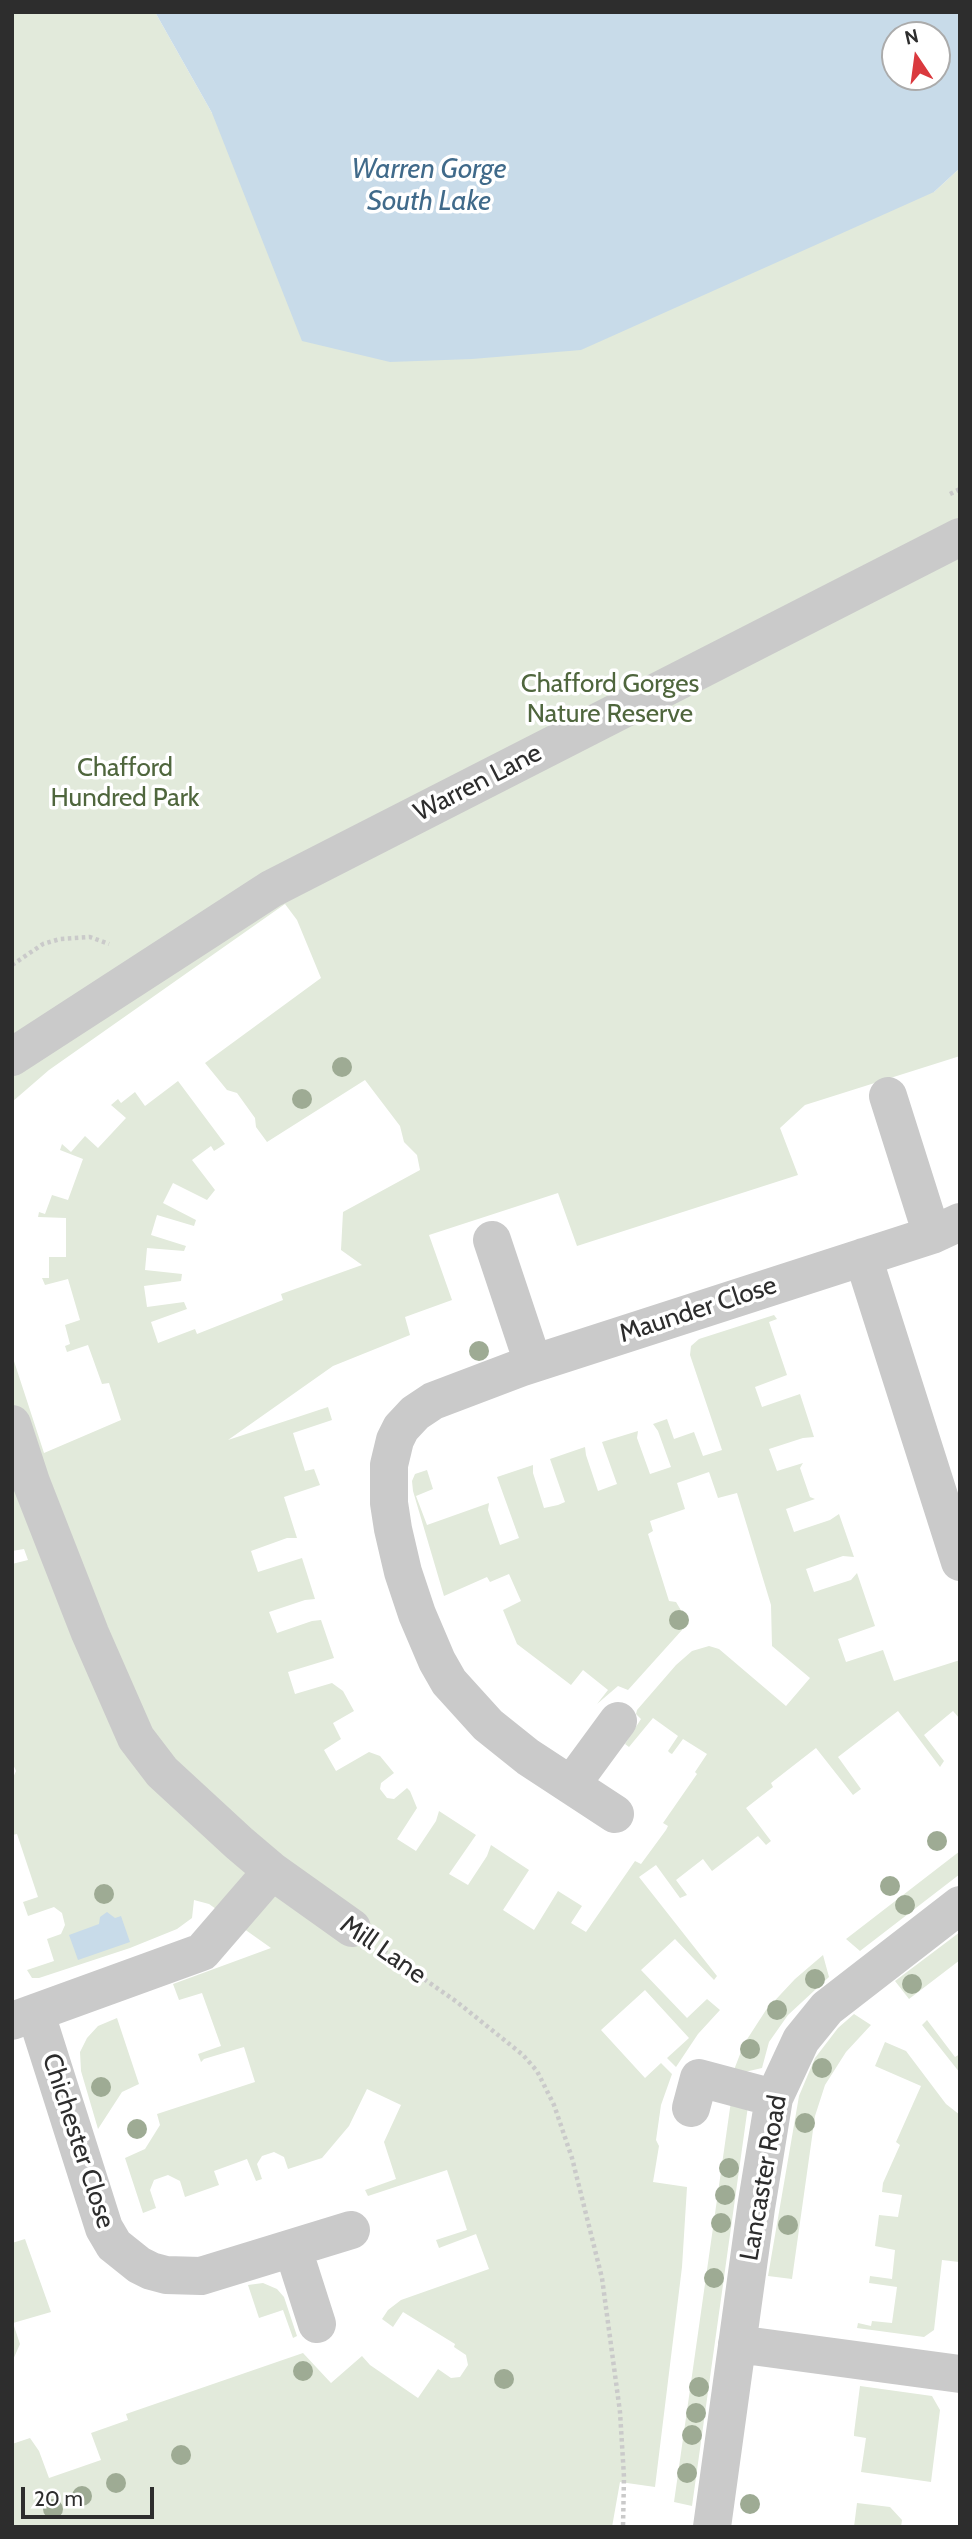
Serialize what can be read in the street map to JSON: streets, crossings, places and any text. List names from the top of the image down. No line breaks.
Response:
{"streets":{"street":["Warren Lane","Maunder Close","Mill Lane","Chichester Close","Lancaster Road"]},"crossings":[["Mill Lane","Chichester Close"]],"water":["Warren Gorge South Lake"],"parks":["Chafford Gorges Nature Reserve","Chafford Hundred Park"],"scale_bar":"20 m","north":"top"}
